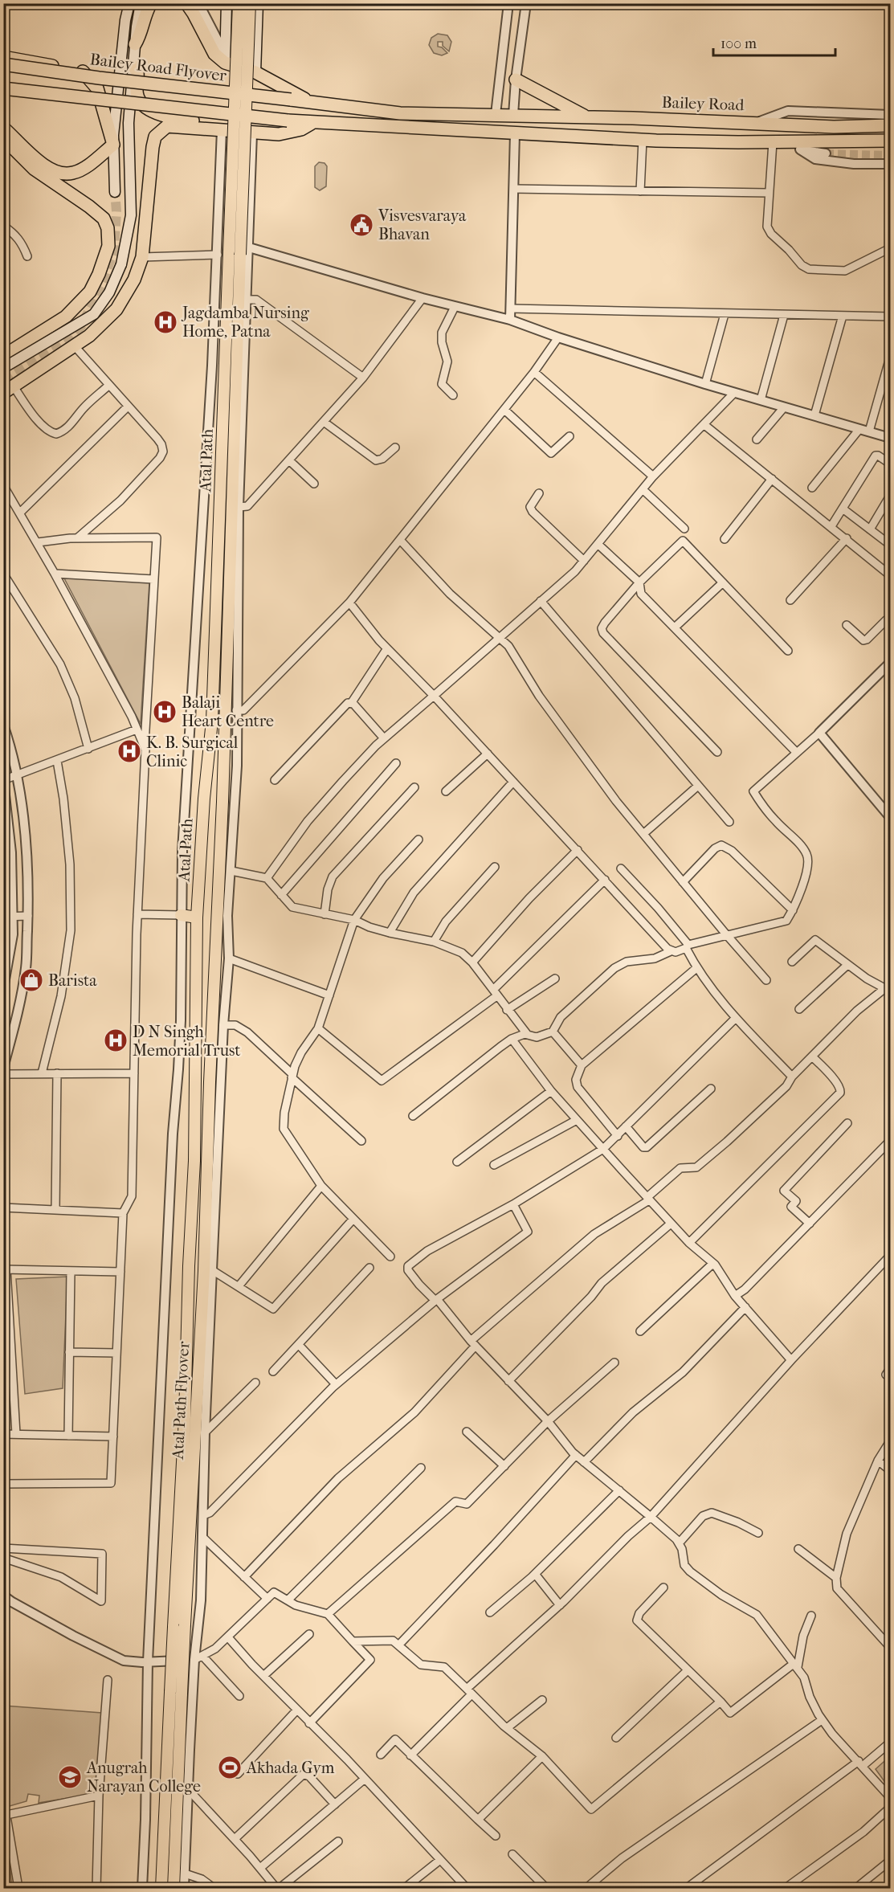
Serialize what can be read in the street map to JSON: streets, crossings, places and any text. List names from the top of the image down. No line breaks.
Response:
{"streets":{"highway":["Bailey Road Flyover","Bailey Road"],"main road":["Atal Path","Atal Path Flyover"]},"crossings":[["Bailey Road Flyover","Bailey Road"],["Atal Path","Atal Path Flyover"]],"places":{"public building":["Visvesvaraya Bhavan"],"hospital":["Jagdamba Nursing Home, Patna","Balaji Heart Centre","K. B. Surgical Clinic","D N Singh Memorial Trust"],"shop":["Barista"],"sports":["Akhada Gym"],"school or university":["Anugrah Narayan College"]},"scale_bar":"100 m"}
